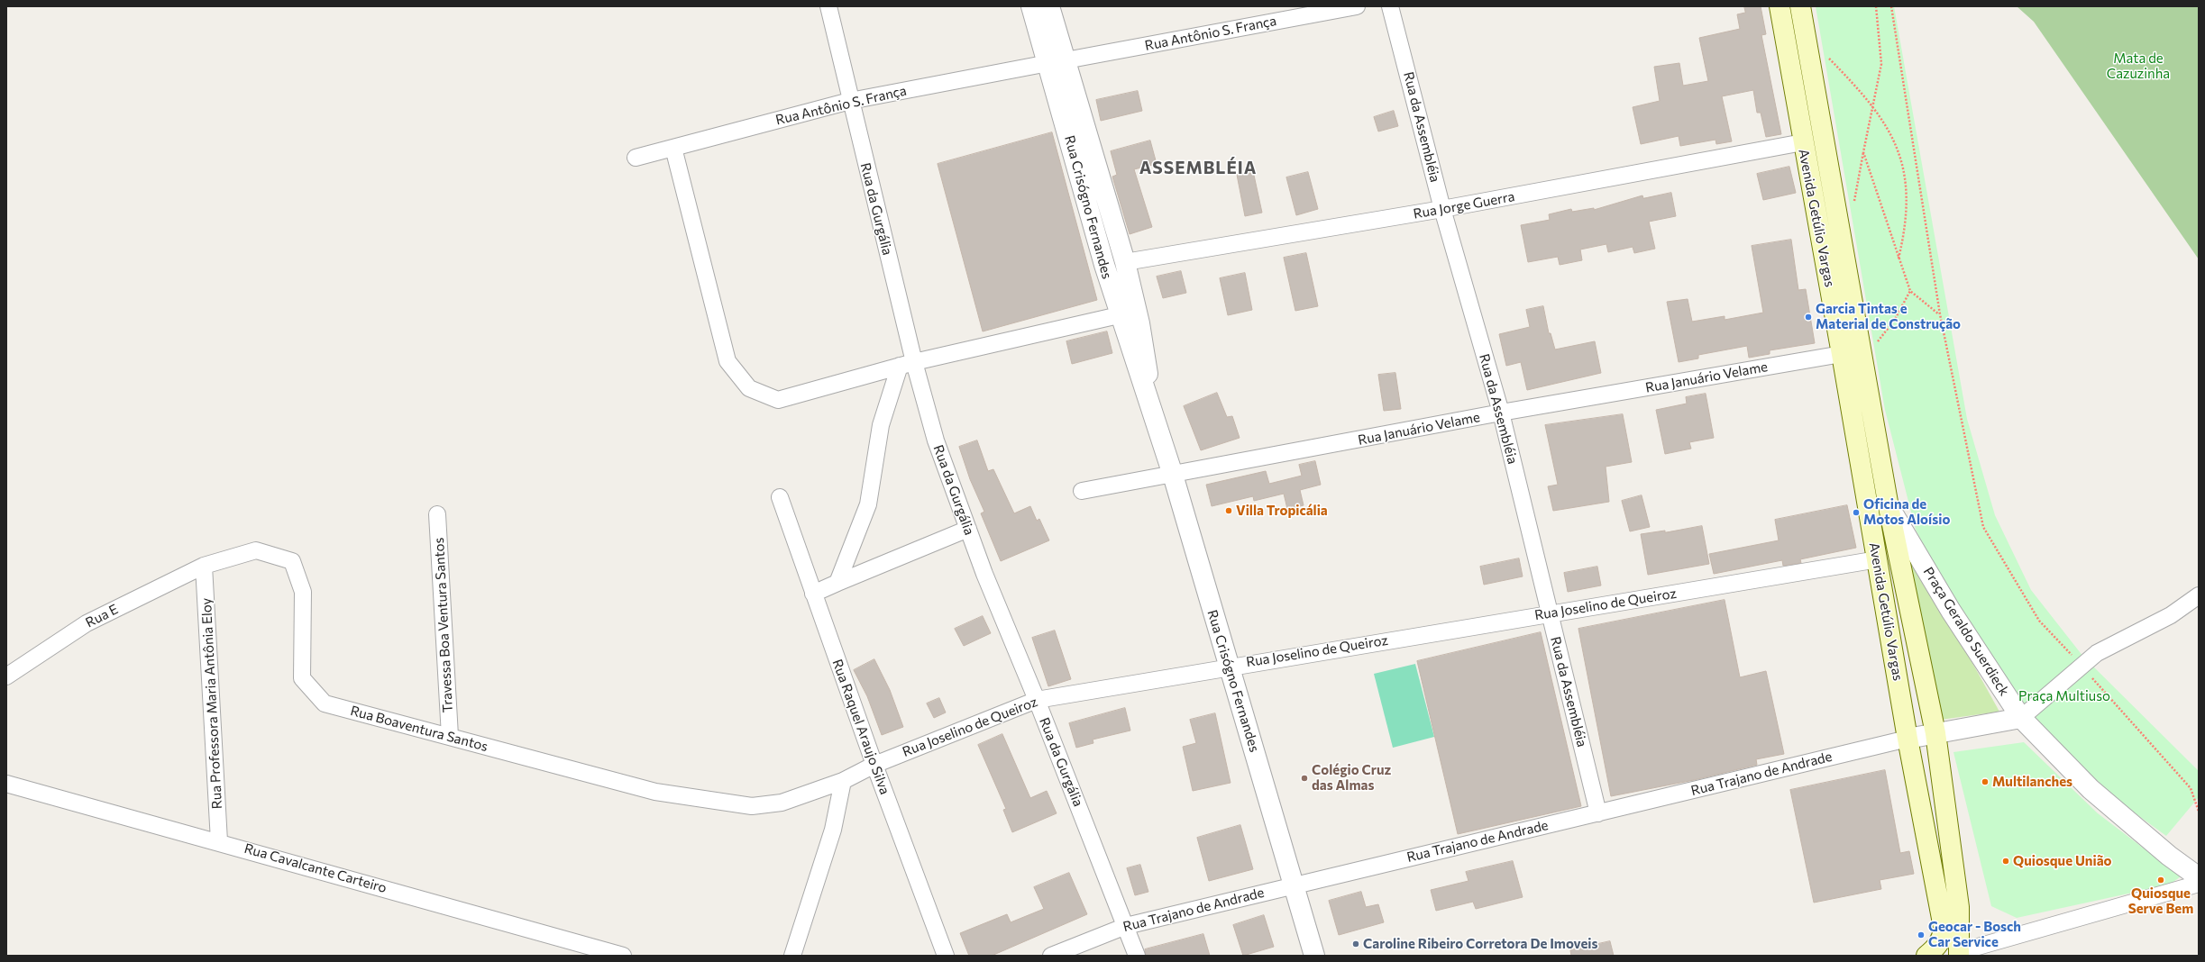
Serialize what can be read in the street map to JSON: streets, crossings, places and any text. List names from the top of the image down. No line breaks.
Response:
{"streets":{"main road":["Avenida Getúlio Vargas"],"street":["Rua Antônio S. França","Rua da Assembléia","Rua Jorge Guerra","Rua Crisógno Fernandes","Rua da Gurgália","Rua Januário Velame","Rua Joselino de Queiroz","Rua E","Travessa Boa Ventura Santos","Praça Geraldo Suerdieck","Rua Professora Maria Antônia Eloy","Rua Raquel Araujo Silva","Rua Boaventura Santos","Rua Trajano de Andrade","Rua Cavalcante Carteiro"]},"crossings":[["Rua Antônio S. França","Rua Crisógno Fernandes"],["Rua Antônio S. França","Rua da Gurgália"],["Rua da Assembléia","Rua Jorge Guerra"],["Rua da Assembléia","Rua Januário Velame"],["Rua da Assembléia","Rua Joselino de Queiroz"],["Rua da Assembléia","Rua Trajano de Andrade"],["Rua Jorge Guerra","Rua Crisógno Fernandes"],["Rua Jorge Guerra","Avenida Getúlio Vargas"],["Rua Crisógno Fernandes","Rua Januário Velame"],["Rua Crisógno Fernandes","Rua Joselino de Queiroz"],["Rua Crisógno Fernandes","Rua Trajano de Andrade"],["Rua da Gurgália","Rua Joselino de Queiroz"],["Rua da Gurgália","Rua Trajano de Andrade"],["Avenida Getúlio Vargas","Rua Januário Velame"],["Avenida Getúlio Vargas","Rua Joselino de Queiroz"],["Avenida Getúlio Vargas","Praça Geraldo Suerdieck"],["Avenida Getúlio Vargas","Rua Trajano de Andrade"],["Rua Joselino de Queiroz","Rua Raquel Araujo Silva"],["Rua Joselino de Queiroz","Rua Boaventura Santos"],["Rua E","Rua Professora Maria Antônia Eloy"],["Rua E","Rua Boaventura Santos"],["Travessa Boa Ventura Santos","Rua Boaventura Santos"],["Rua Professora Maria Antônia Eloy","Rua Boaventura Santos"],["Rua Professora Maria Antônia Eloy","Rua Cavalcante Carteiro"]],"districts":["ASSEMBLÉIA"],"parks":["Mata de Cazuzinha","Praça Multiuso"],"places":["Garcia Tintas e Material de Construção","Villa Tropicália","Oficina de Motos Aloísio","Colégio Cruz das Almas","Multilanches","Quiosque União","Quiosque Serve Bem","Geocar - Bosch Car Service","Caroline Ribeiro Corretora De Imoveis"]}
